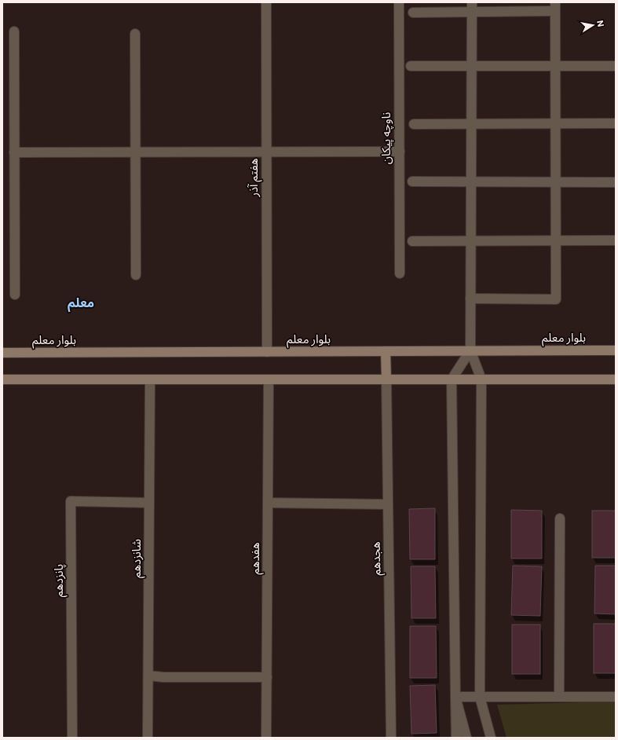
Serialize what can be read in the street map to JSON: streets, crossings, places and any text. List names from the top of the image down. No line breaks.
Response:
{"streets":{"street":["ناوچه پیکان","هفتم آذر","بلوار معلم","شانزدهم","هفدهم","هجدهم","پانزدهم"]},"crossings":[["هفتم آذر","بلوار معلم"],["شانزدهم","پانزدهم"]],"districts":["معلم"],"north":"right"}
